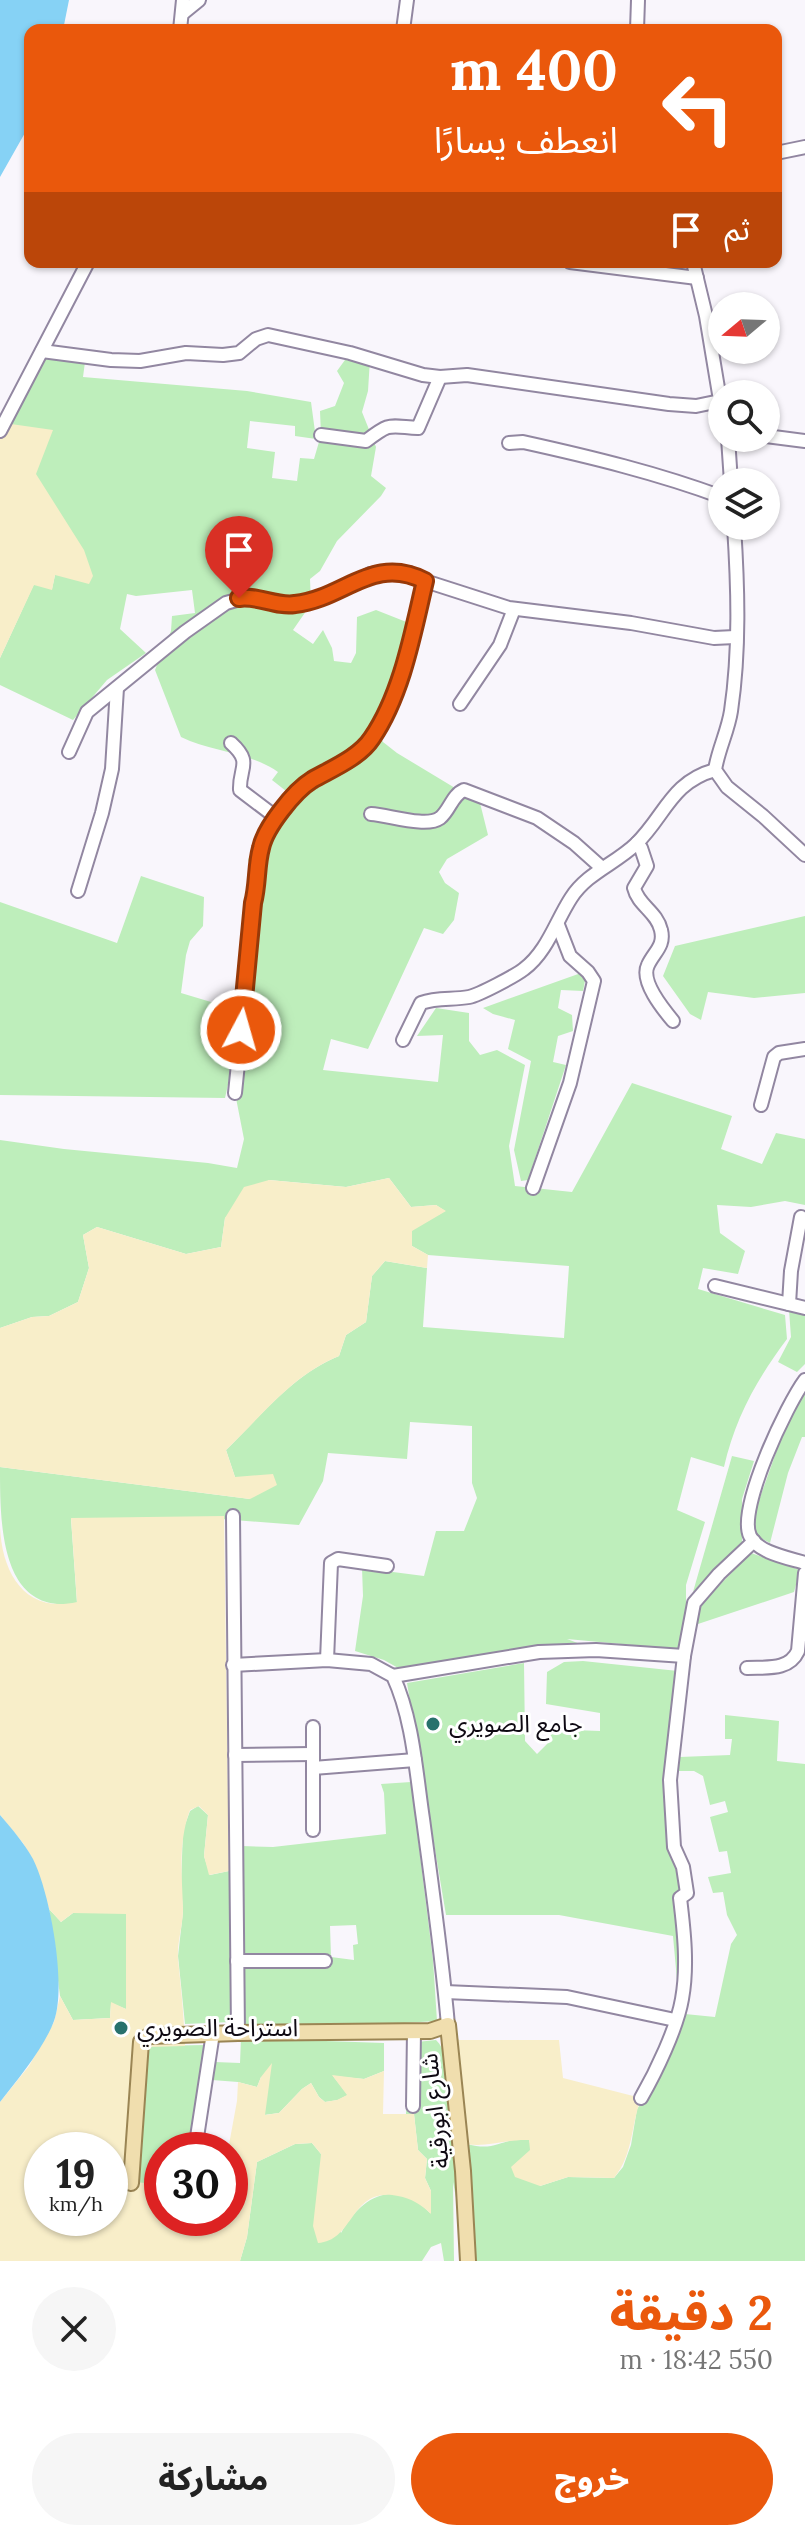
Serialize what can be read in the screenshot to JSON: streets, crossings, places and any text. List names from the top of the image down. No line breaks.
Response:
{"streets":{"main road":["شارع ابورقية"]},"places":["جامع الصويري","استراحة الصويري"],"north":"left","page":{"turn":["400 m","انعطف يسارًا"],"then":"ثم","speed":"19 km/h","limit":"30","heading":["2 دقيقة","550 m · 18:42"],"buttons":["خروج","مشاركة"]}}
